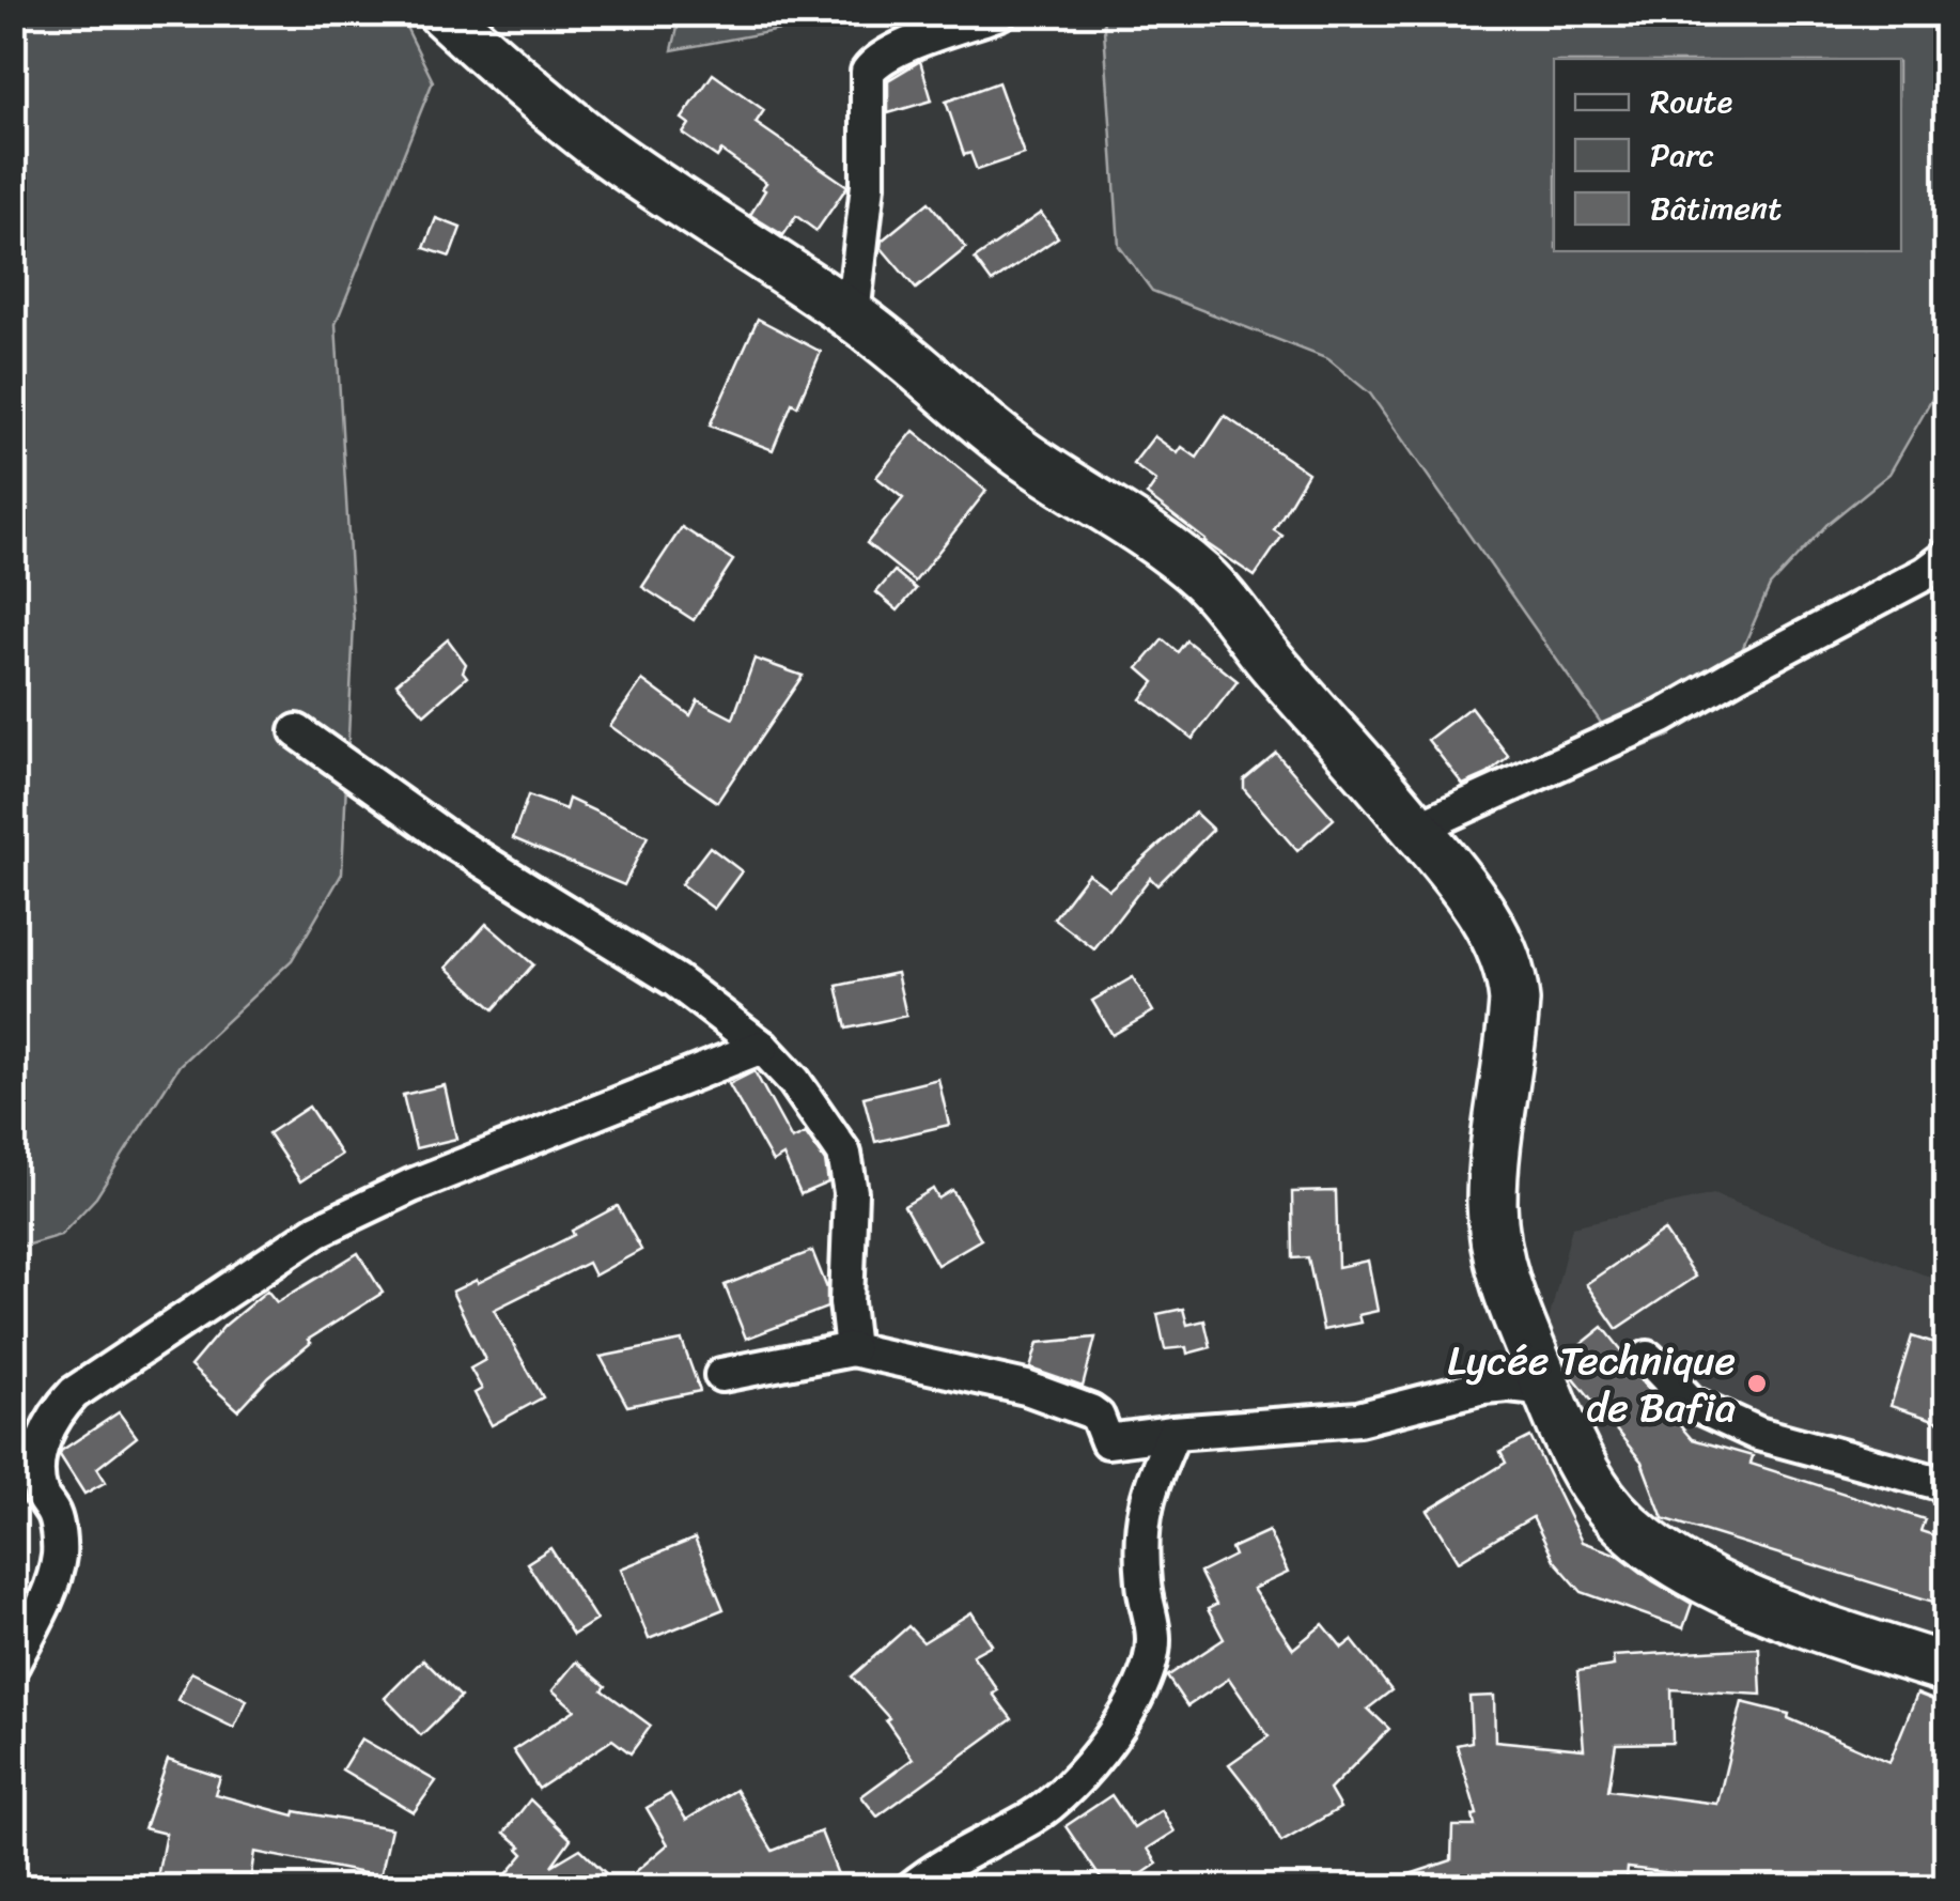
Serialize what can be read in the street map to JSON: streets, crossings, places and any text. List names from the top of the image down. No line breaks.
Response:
{"places":["Lycée Technique de Bafia"],"legend":["Route","Parc","Bâtiment"]}
